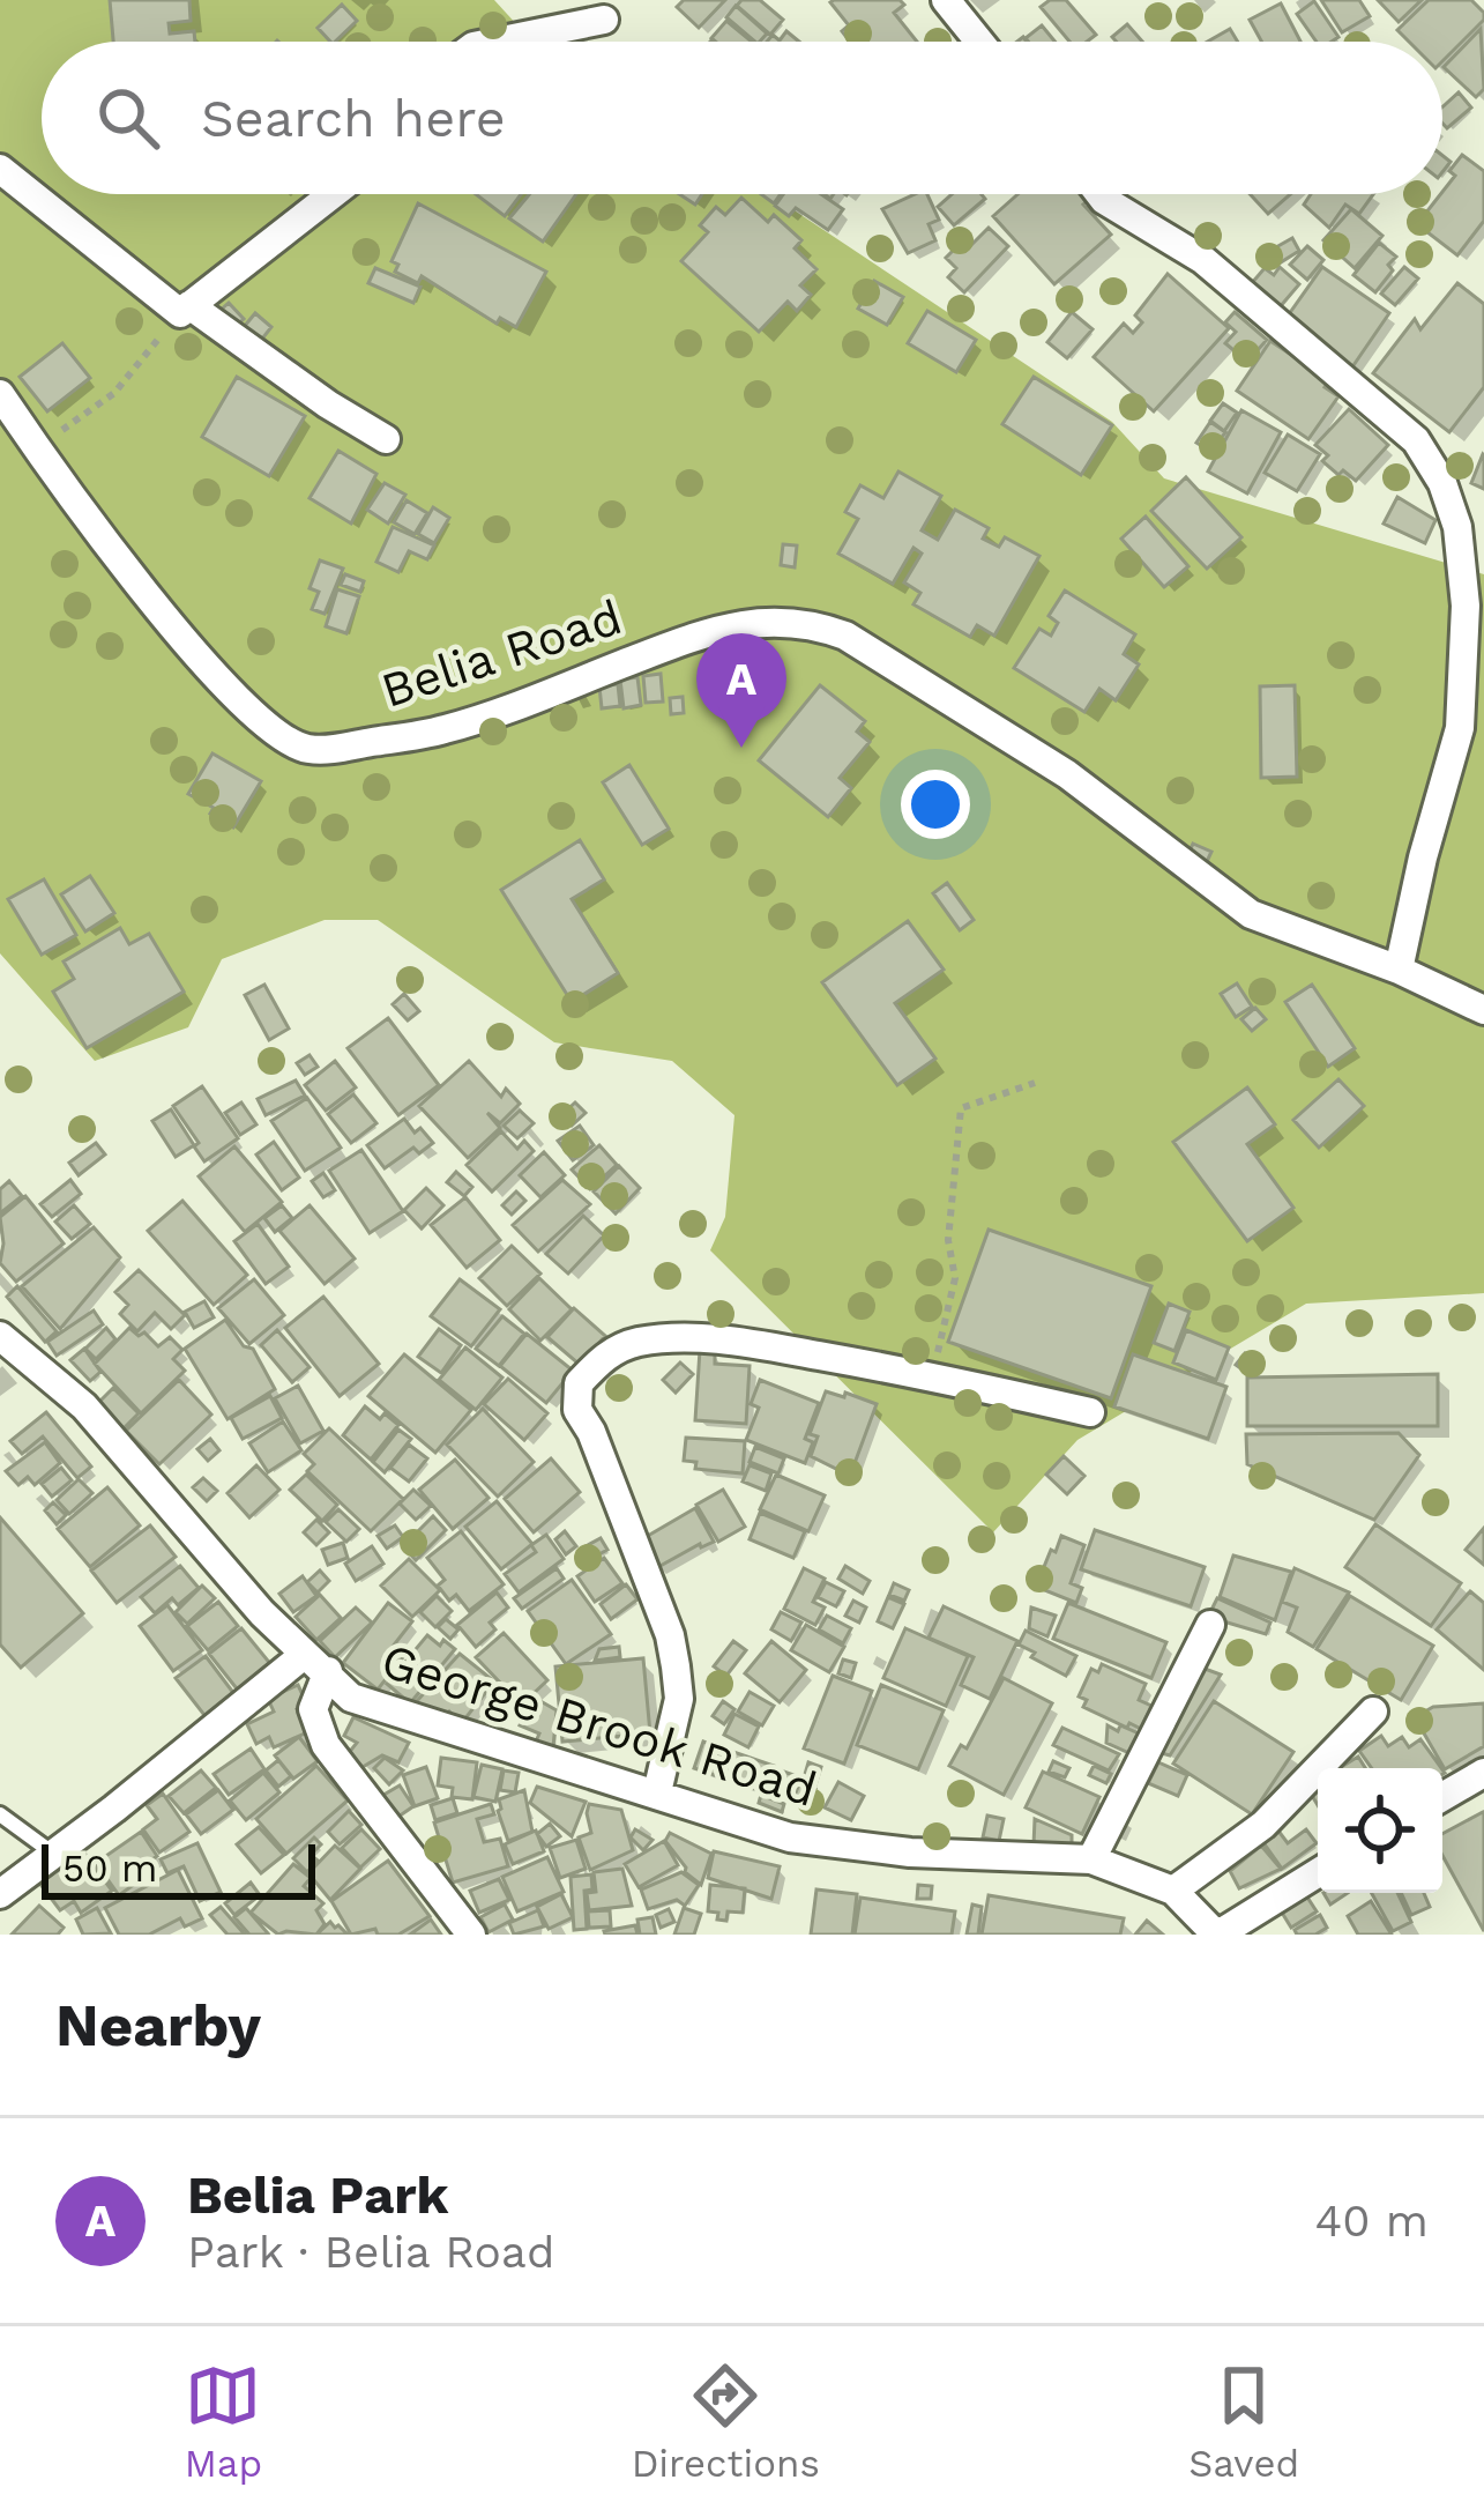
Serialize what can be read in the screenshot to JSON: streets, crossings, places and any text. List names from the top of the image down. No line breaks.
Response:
{"streets":{"street":["Belia Road","George Brook Road"]},"scale_bar":"50 m","page":{"search":"Search here","pins":"A","scale":"50 m","heading":"Nearby","list":[{"mark":"A","name":"Belia Park","note":"Park · Belia Road","value":"40 m"}],"nav":["Map","Directions","Saved"]}}
